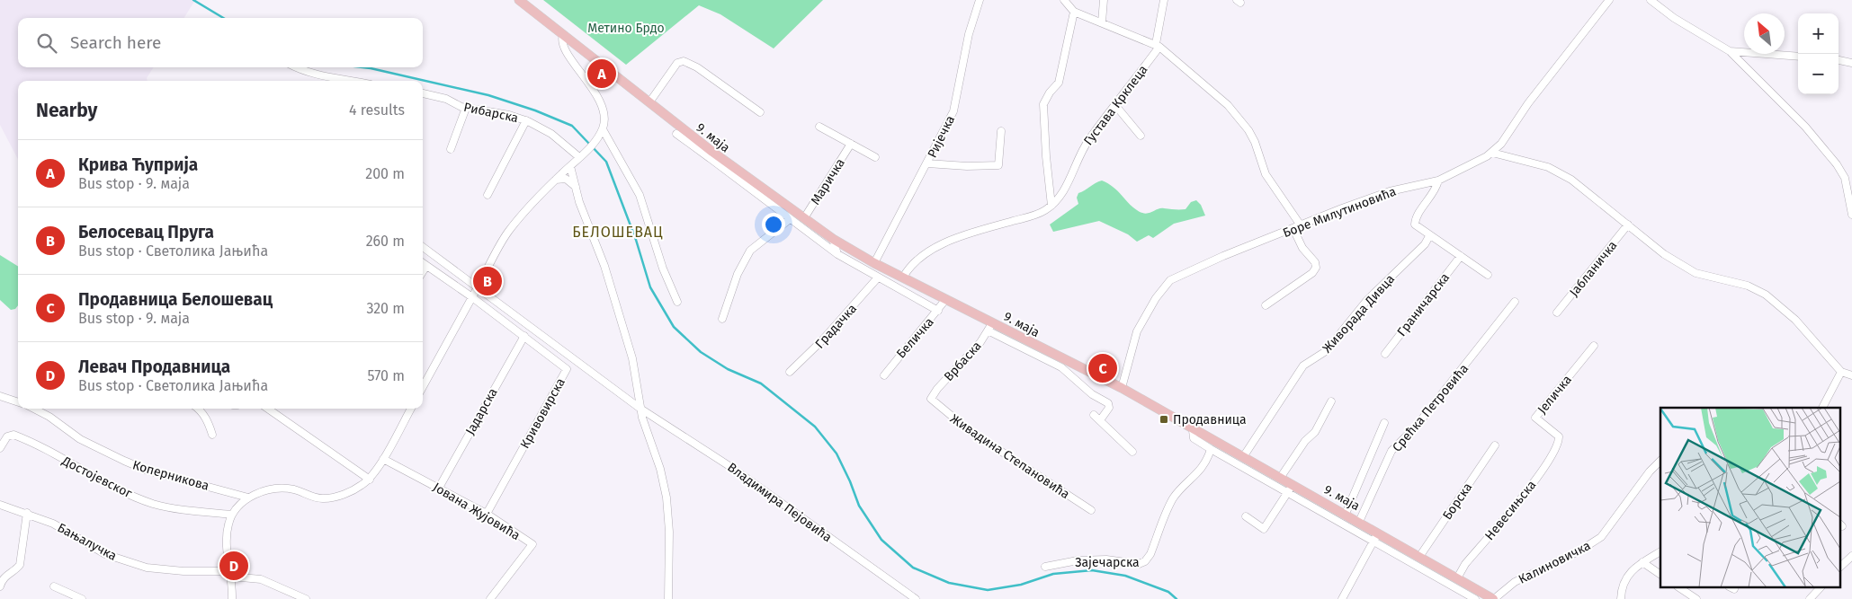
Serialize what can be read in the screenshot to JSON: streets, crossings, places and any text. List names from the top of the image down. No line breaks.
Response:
{"streets":{"main road":["9. маја"],"street":["Густава Крклеца","Рибарска","Ријечка","Маричка","Боре Милутиновића","Јабланичка","Граничарска","Живорада Дивца","Градачка","Беличка","Врбаска","Јеличка","Срећка Петровића","Јадарска","Кривовирска","Живадина Степановића","Коперникова","Достојевског","Борска","Владимира Пејовића","Невесињска","Јована Жујовића","Бањалучка","Зајечарска","Калиновичка"]},"crossings":[["Густава Крклеца","9. маја"],["Ријечка","9. маја"],["9. маја","Маричка"],["9. маја","Боре Милутиновића"],["9. маја","Живорада Дивца"],["9. маја","Беличка"],["9. маја","Врбаска"],["9. маја","Срећка Петровића"],["9. маја","Борска"],["9. маја","Невесињска"],["9. маја","Калиновичка"],["Врбаска","Живадина Степановића"],["Јеличка","Невесињска"],["Јадарска","Кривовирска"],["Јадарска","Јована Жујовића"],["Кривовирска","Јована Жујовића"]],"districts":["БЕЛОШЕВАЦ"],"parks":["Метино Брдо"],"places":{"transit":["Продавница"]},"north":"top left","page":{"map_buttons":["+","−"],"search":"Search here","pins":["A","B","C","D"],"heading":["Nearby","4 results"],"list":[{"mark":"A","name":"Крива Ћуприја","note":"Bus stop · 9. маја","value":"200 m"},{"mark":"B","name":"Белосевац Пруга","note":"Bus stop · Светолика Јањића","value":"260 m"},{"mark":"C","name":"Продавница Белошевац","note":"Bus stop · 9. маја","value":"320 m"},{"mark":"D","name":"Левач Продавница","note":"Bus stop · Светолика Јањића","value":"570 m"}]}}
